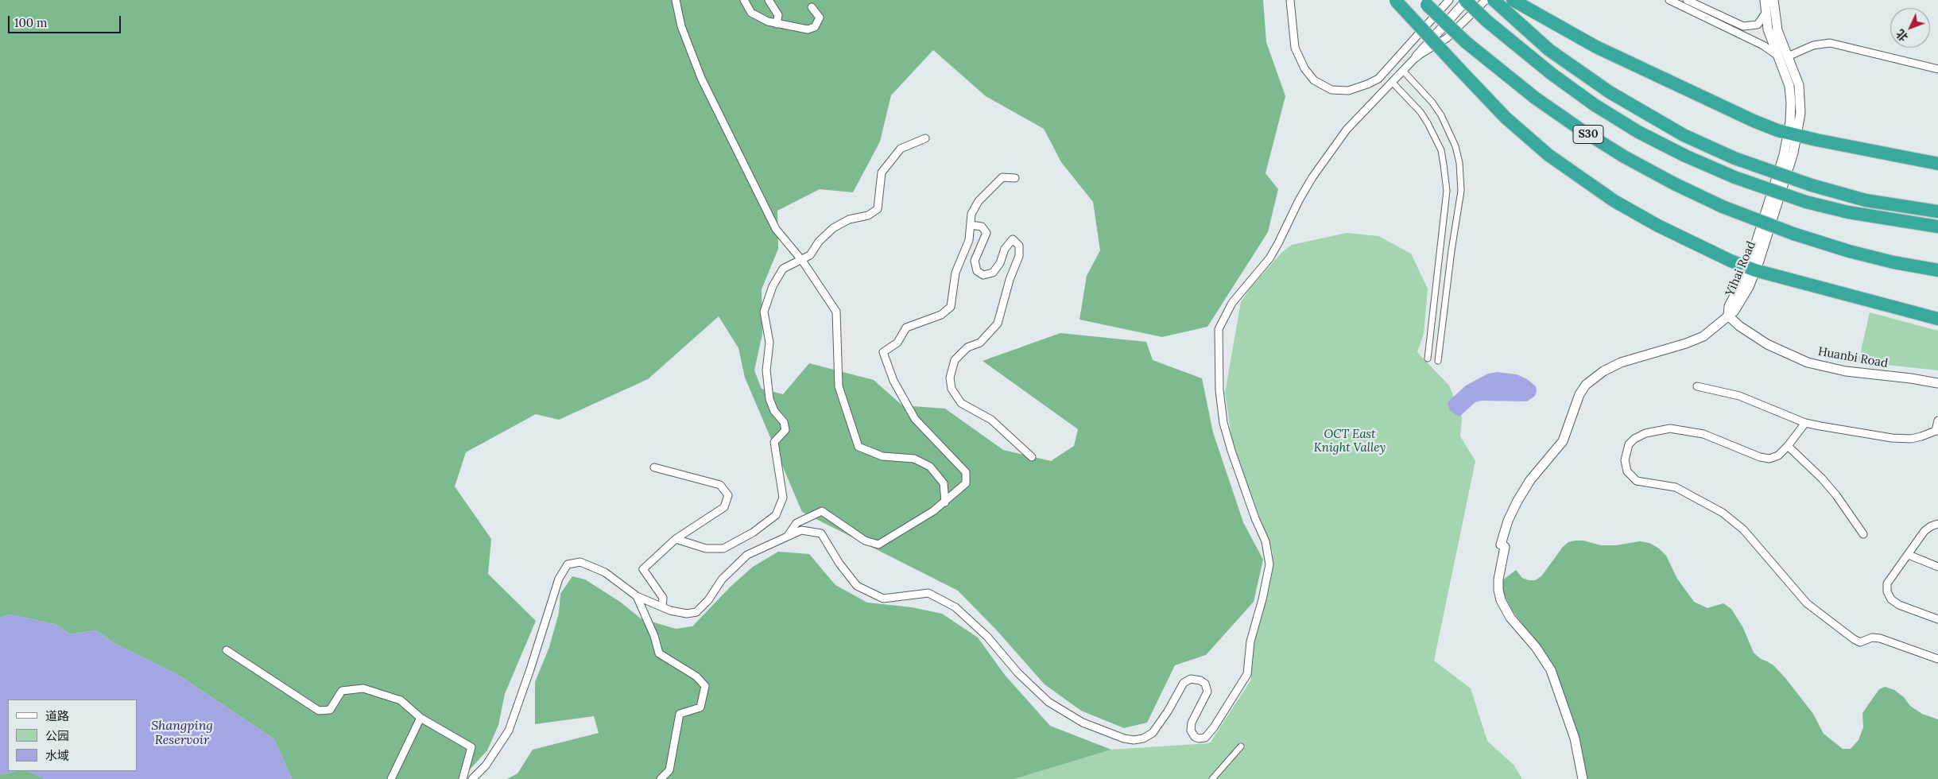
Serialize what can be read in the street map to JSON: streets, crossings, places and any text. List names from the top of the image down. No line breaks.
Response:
{"streets":{"highway":["S30"],"street":["Yihai Road","Huanbi Road"]},"crossings":[["Yihai Road","Huanbi Road"]],"water":["Shangping Reservoir"],"parks":["OCT East Knight Valley"],"legend":["道路","公园","水域"],"scale_bar":"100 m","north":"bottom left"}
